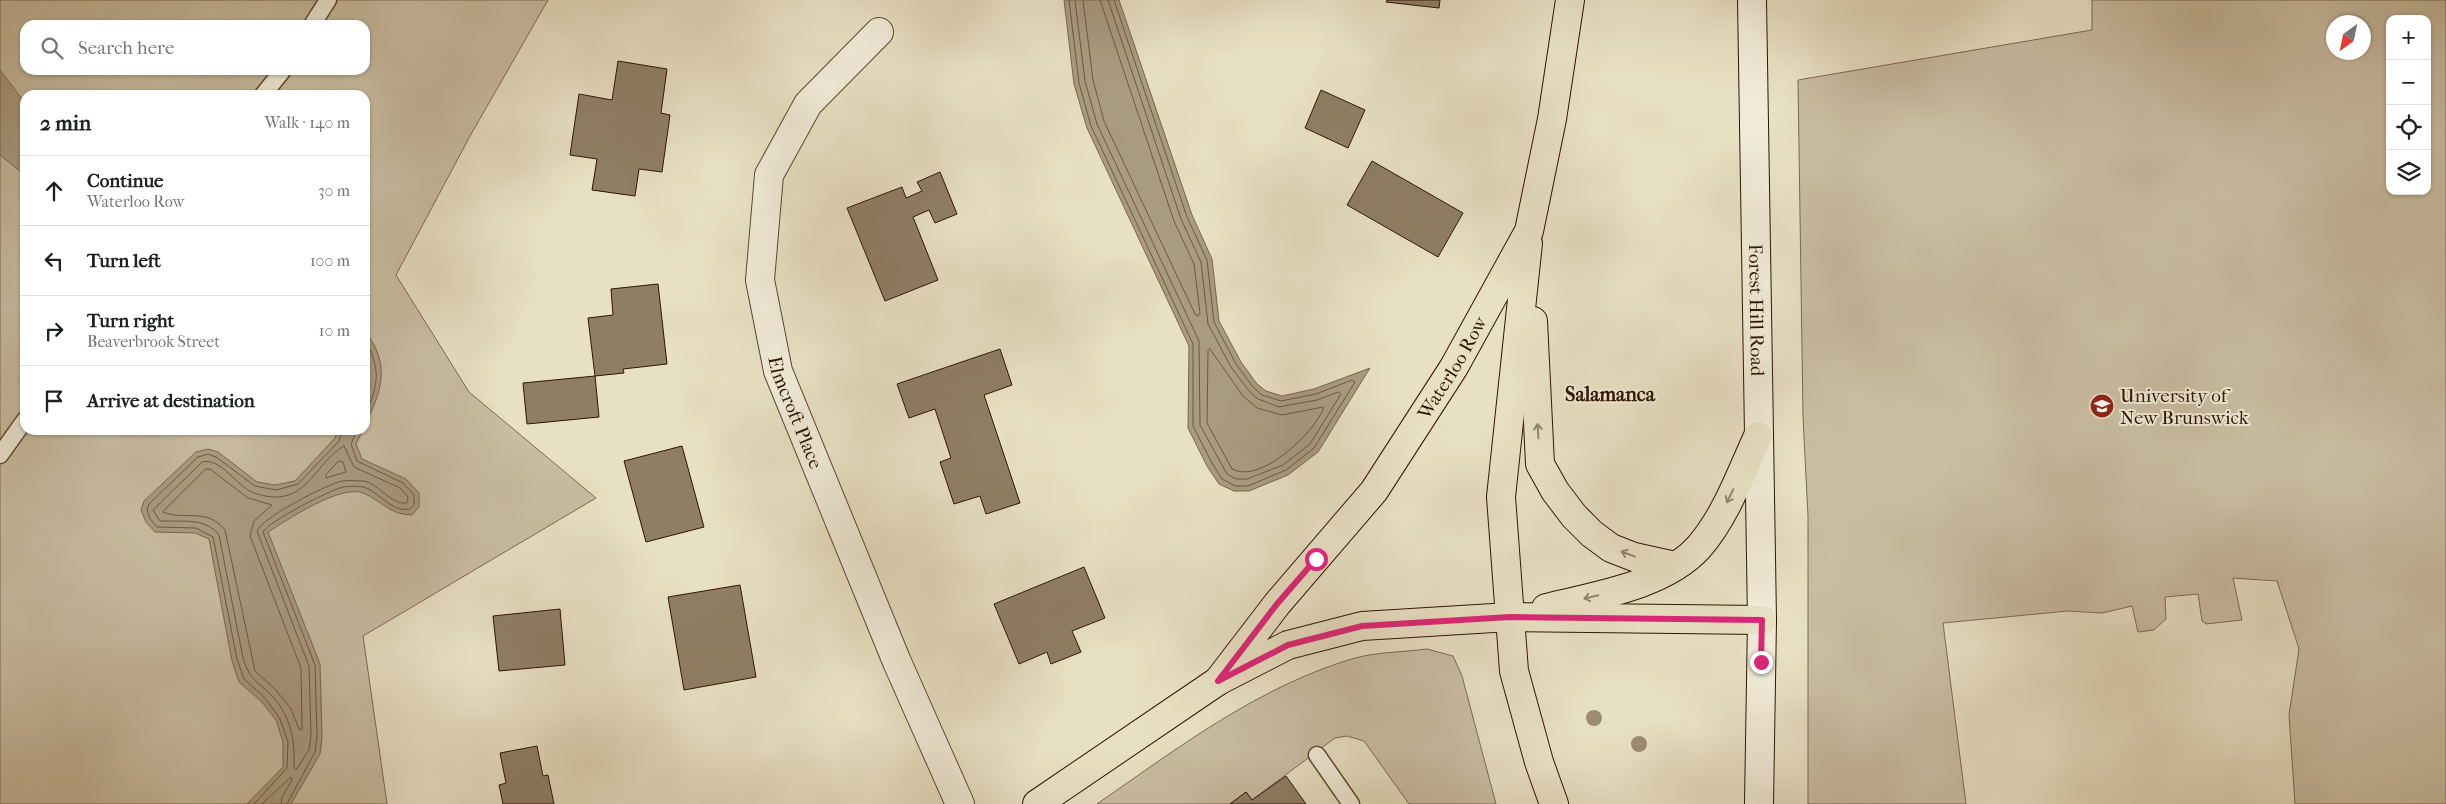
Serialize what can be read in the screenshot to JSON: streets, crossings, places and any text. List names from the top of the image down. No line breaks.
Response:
{"streets":{"main road":["Waterloo Row"],"street":["Forest Hill Road","Elmcroft Place"]},"districts":["Salamanca"],"places":{"school or university":["University of New Brunswick"]},"north":"bottom left","page":{"map_buttons":["+","−"],"search":"Search here","heading":["2 min","Walk · 140 m"],"list":[["Continue","Waterloo Row","30 m"],["Turn left","100 m"],["Turn right","Beaverbrook Street","10 m"],"Arrive at destination"]}}
